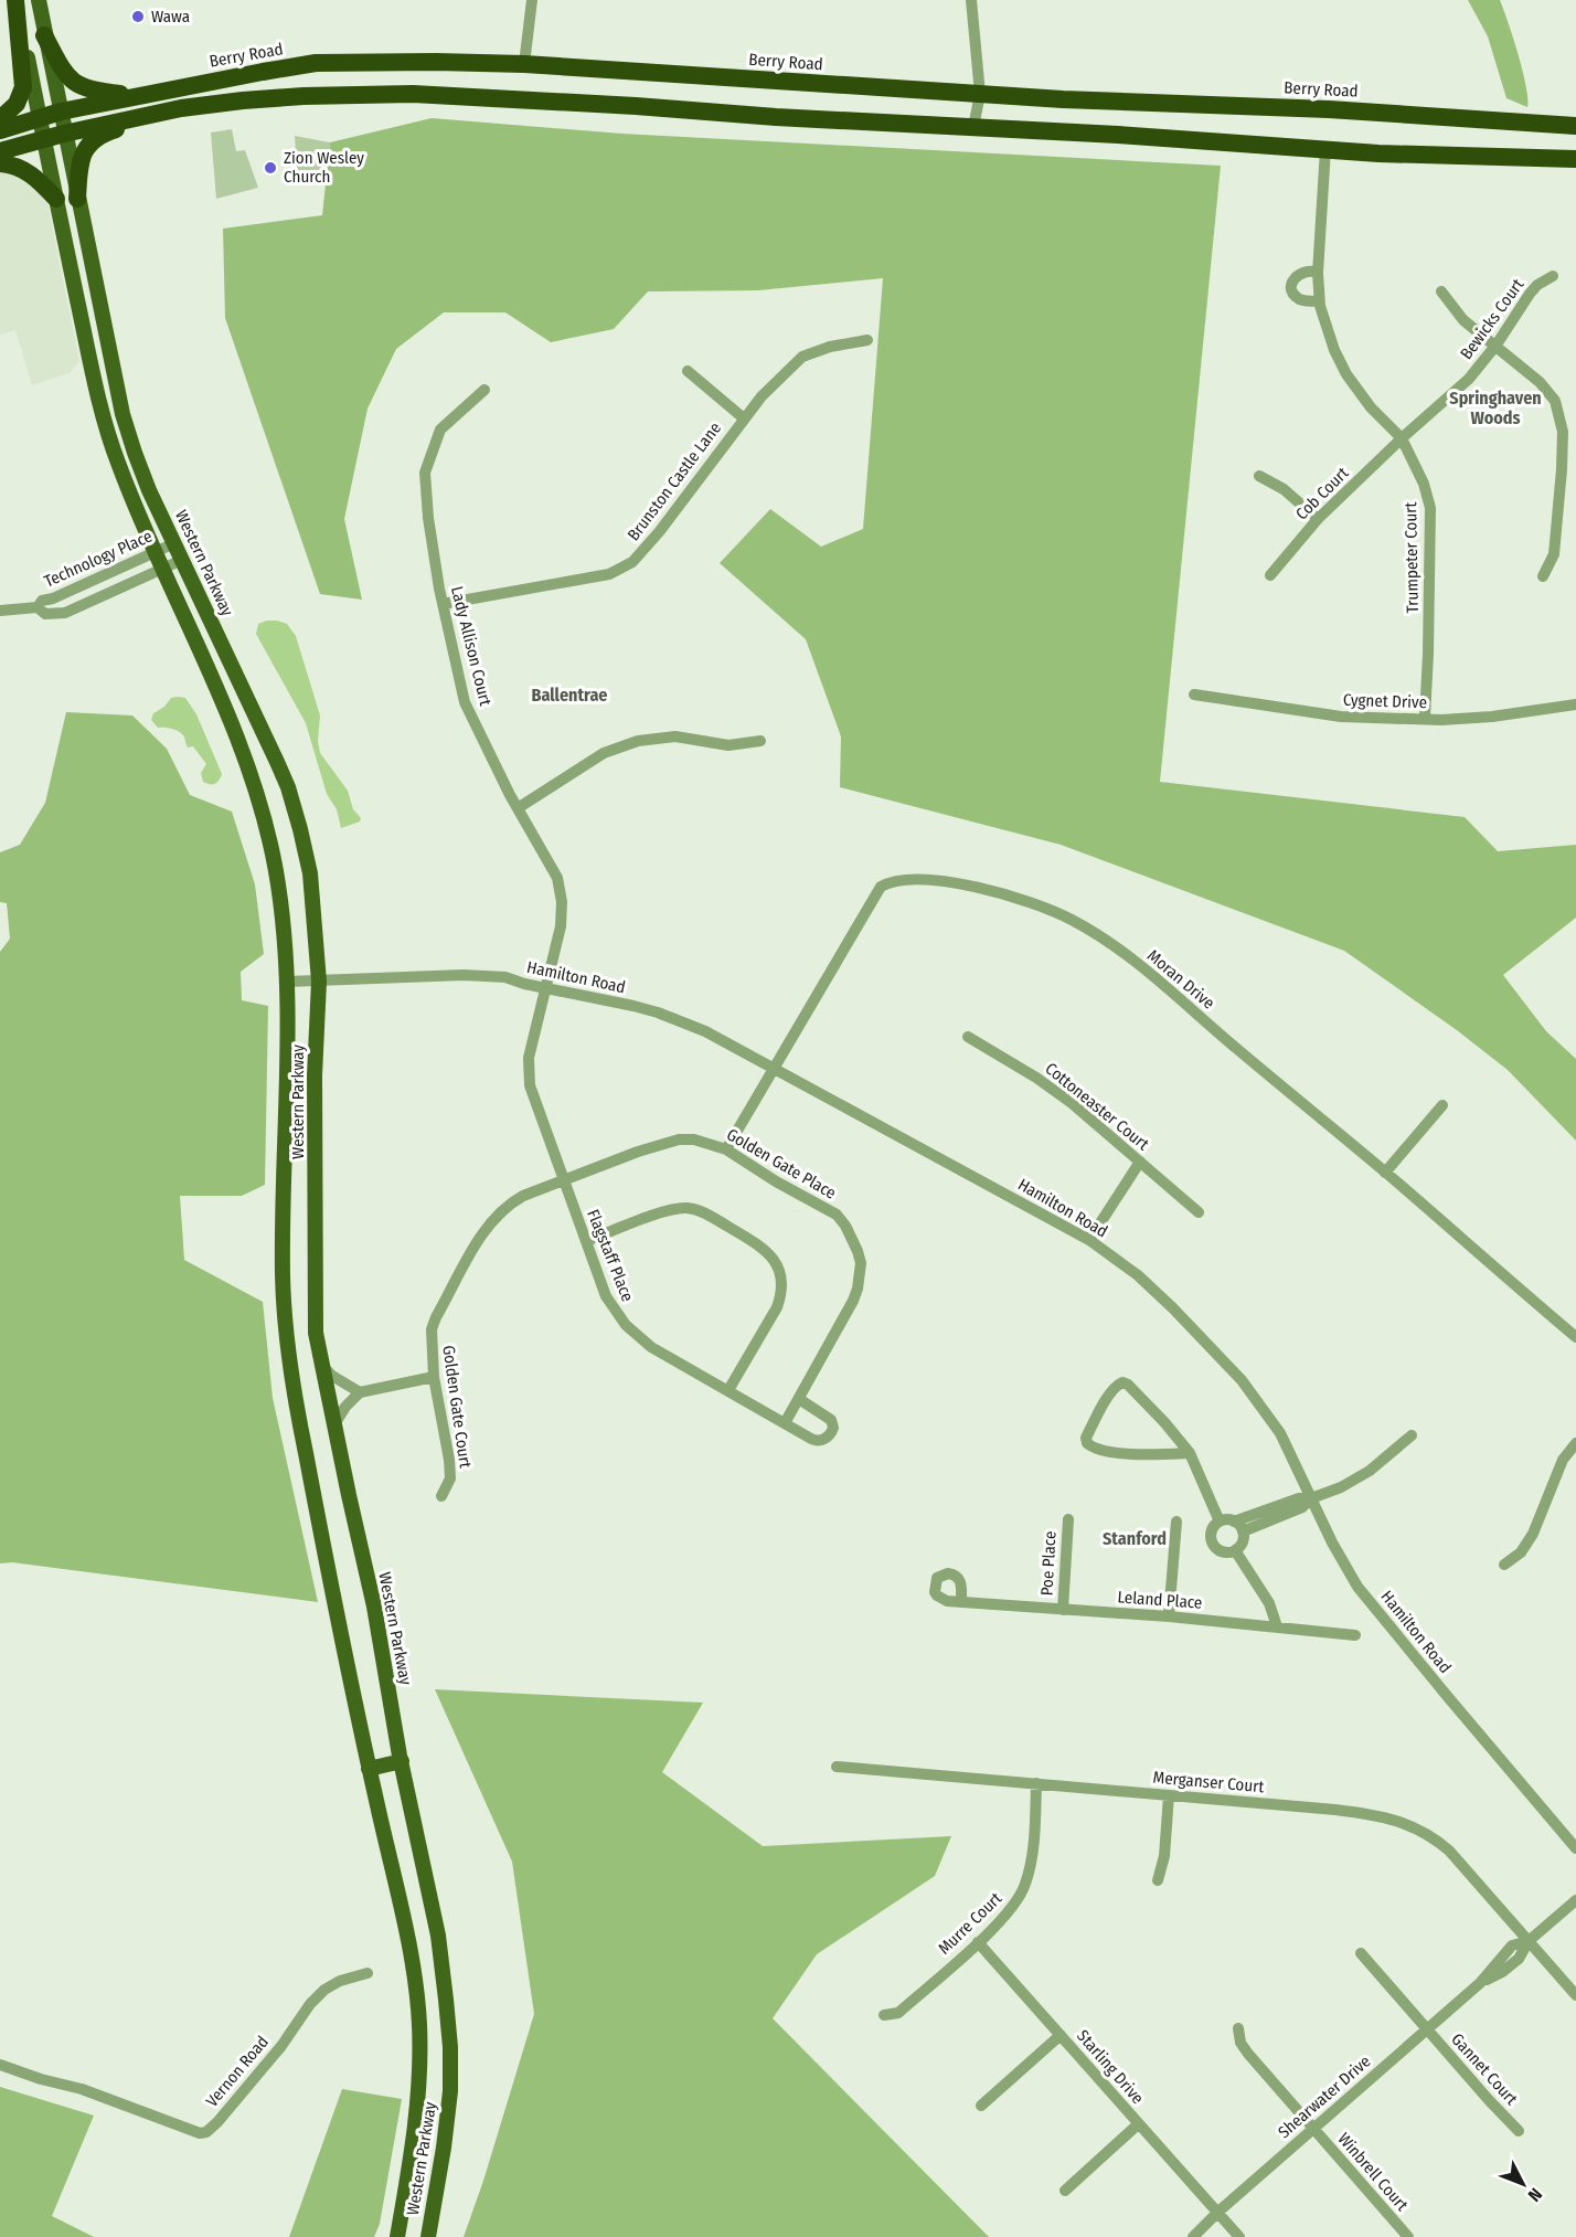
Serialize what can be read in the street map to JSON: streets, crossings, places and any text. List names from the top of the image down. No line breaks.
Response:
{"streets":{"highway":["Berry Road"],"main road":["Western Parkway"],"street":["Bewicks Court","Brunston Castle Lane","Cob Court","Trumpeter Court","Technology Place","Lady Allison Court","Cygnet Drive","Hamilton Road","Moran Drive","Cottoneaster Court","Golden Gate Place","Flagstaff Place","Golden Gate Court","Poe Place","Leland Place","Merganser Court","Murre Court","Starling Drive","Gannet Court","Vernon Road","Shearwater Drive","Winbrell Court"]},"crossings":[["Berry Road","Western Parkway"],["Bewicks Court","Cob Court"],["Bewicks Court","Trumpeter Court"],["Brunston Castle Lane","Lady Allison Court"],["Cob Court","Trumpeter Court"],["Trumpeter Court","Cygnet Drive"],["Technology Place","Western Parkway"],["Western Parkway","Hamilton Road"],["Lady Allison Court","Hamilton Road"],["Lady Allison Court","Flagstaff Place"],["Hamilton Road","Moran Drive"],["Hamilton Road","Flagstaff Place"],["Moran Drive","Golden Gate Place"],["Golden Gate Place","Flagstaff Place"],["Golden Gate Place","Golden Gate Court"],["Flagstaff Place","Golden Gate Court"],["Poe Place","Leland Place"],["Merganser Court","Murre Court"],["Merganser Court","Shearwater Drive"],["Murre Court","Starling Drive"],["Starling Drive","Shearwater Drive"],["Gannet Court","Shearwater Drive"],["Shearwater Drive","Winbrell Court"]],"districts":["Springhaven Woods","Ballentrae","Stanford"],"places":["Wawa","Zion Wesley Church"],"north":"bottom right"}
